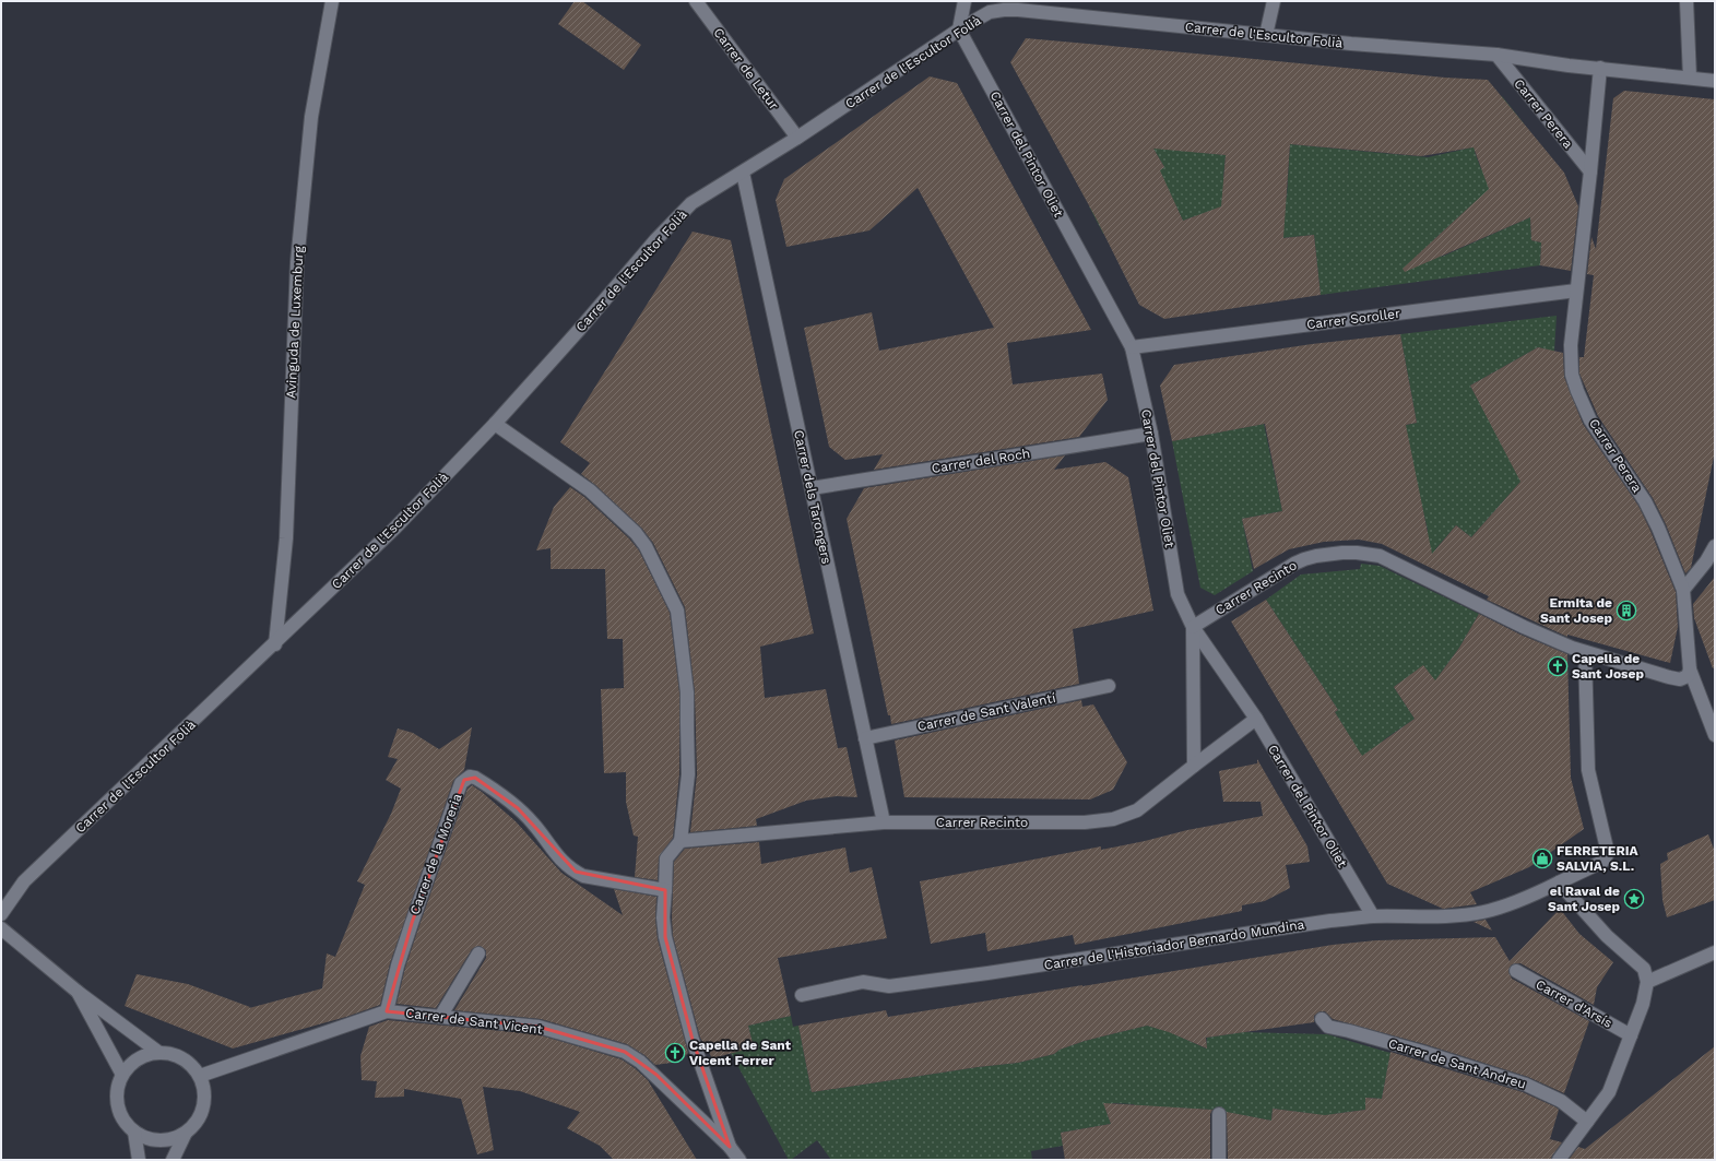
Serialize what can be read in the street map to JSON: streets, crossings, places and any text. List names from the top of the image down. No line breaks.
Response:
{"streets":{"street":["Carrer de l'Escultor Folià","Carrer de Letur","Carrer Perera","Carrer del Pintor Oliet","Carrer Soroller","Avinguda de Luxemburg","Carrer del Roch","Carrer dels Tarongers","Carrer Recinto","Carrer de Sant Valentí","Carrer de la Moreria","Carrer de l'Historiador Bernardo Mundina","Carrer d'Arsís","Carrer de Sant Vicent","Carrer de Sant Andreu"]},"crossings":[["Carrer de l'Escultor Folià","Carrer de Letur"],["Carrer de l'Escultor Folià","Carrer Perera"],["Carrer de l'Escultor Folià","Carrer del Pintor Oliet"],["Carrer de l'Escultor Folià","Avinguda de Luxemburg"],["Carrer de l'Escultor Folià","Carrer dels Tarongers"],["Carrer Perera","Carrer Soroller"],["Carrer del Pintor Oliet","Carrer Soroller"],["Carrer del Pintor Oliet","Carrer del Roch"],["Carrer del Pintor Oliet","Carrer Recinto"],["Carrer del Pintor Oliet","Carrer de l'Historiador Bernardo Mundina"],["Carrer del Roch","Carrer dels Tarongers"],["Carrer dels Tarongers","Carrer Recinto"],["Carrer dels Tarongers","Carrer de Sant Valentí"],["Carrer de la Moreria","Carrer de Sant Vicent"]],"places":{"building":["Ermita de Sant Josep"],"church":["Capella de Sant Josep","Capella de Sant Vicent Ferrer"],"shop":["FERRETERIA SALVIA, S.L."],"place":["el Raval de Sant Josep"]}}
